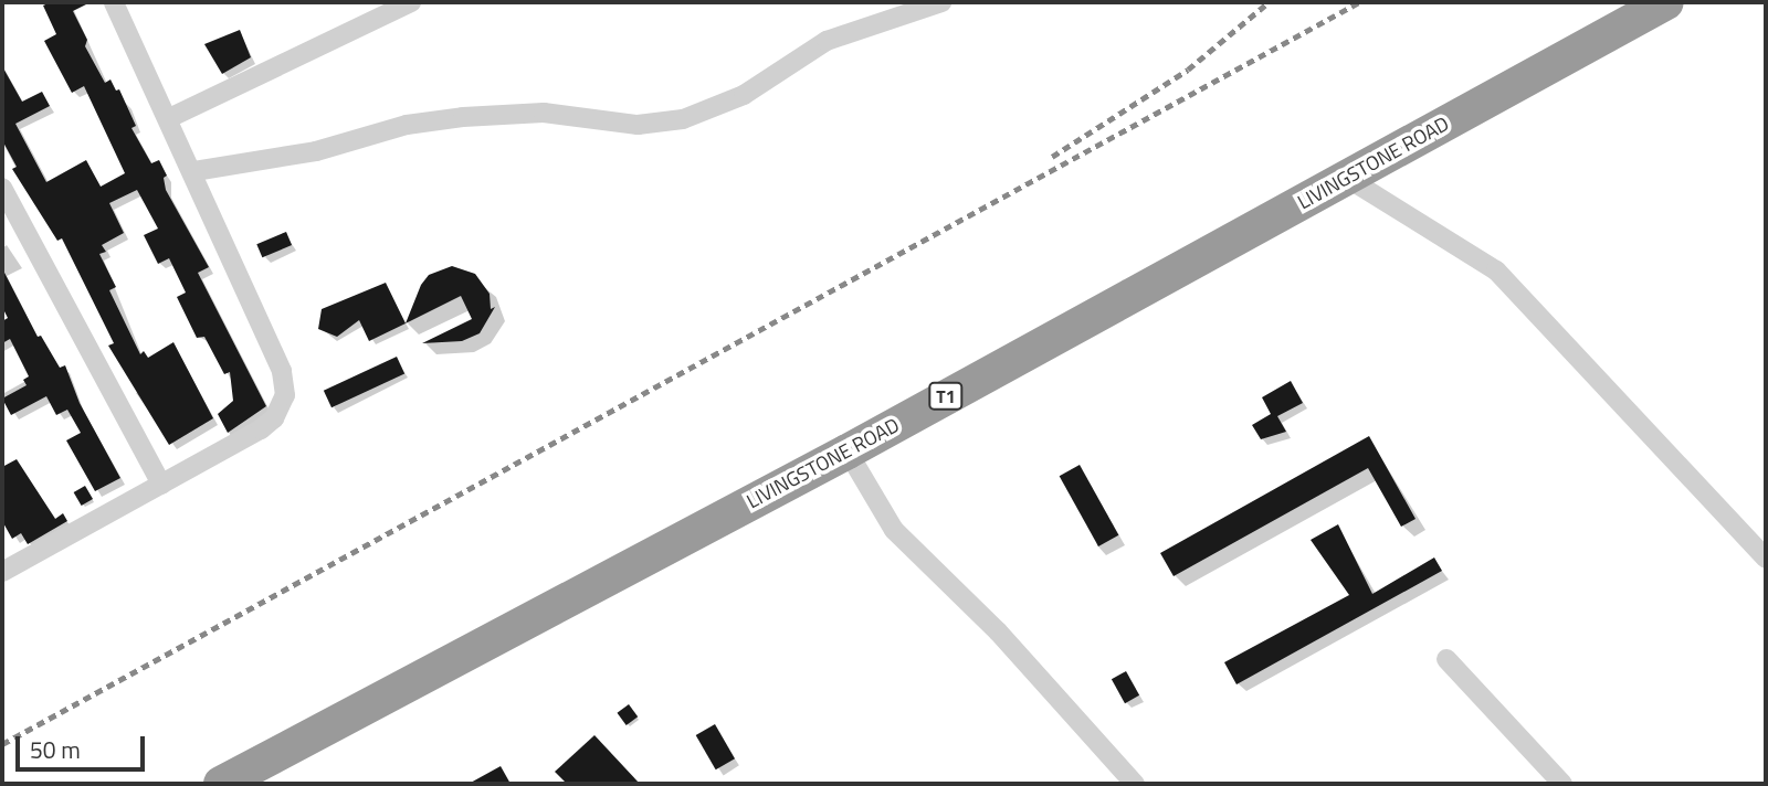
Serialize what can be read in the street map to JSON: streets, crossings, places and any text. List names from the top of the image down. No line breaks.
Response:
{"streets":{"highway":["LIVINGSTONE ROAD","T1"]},"scale_bar":"50 m"}
